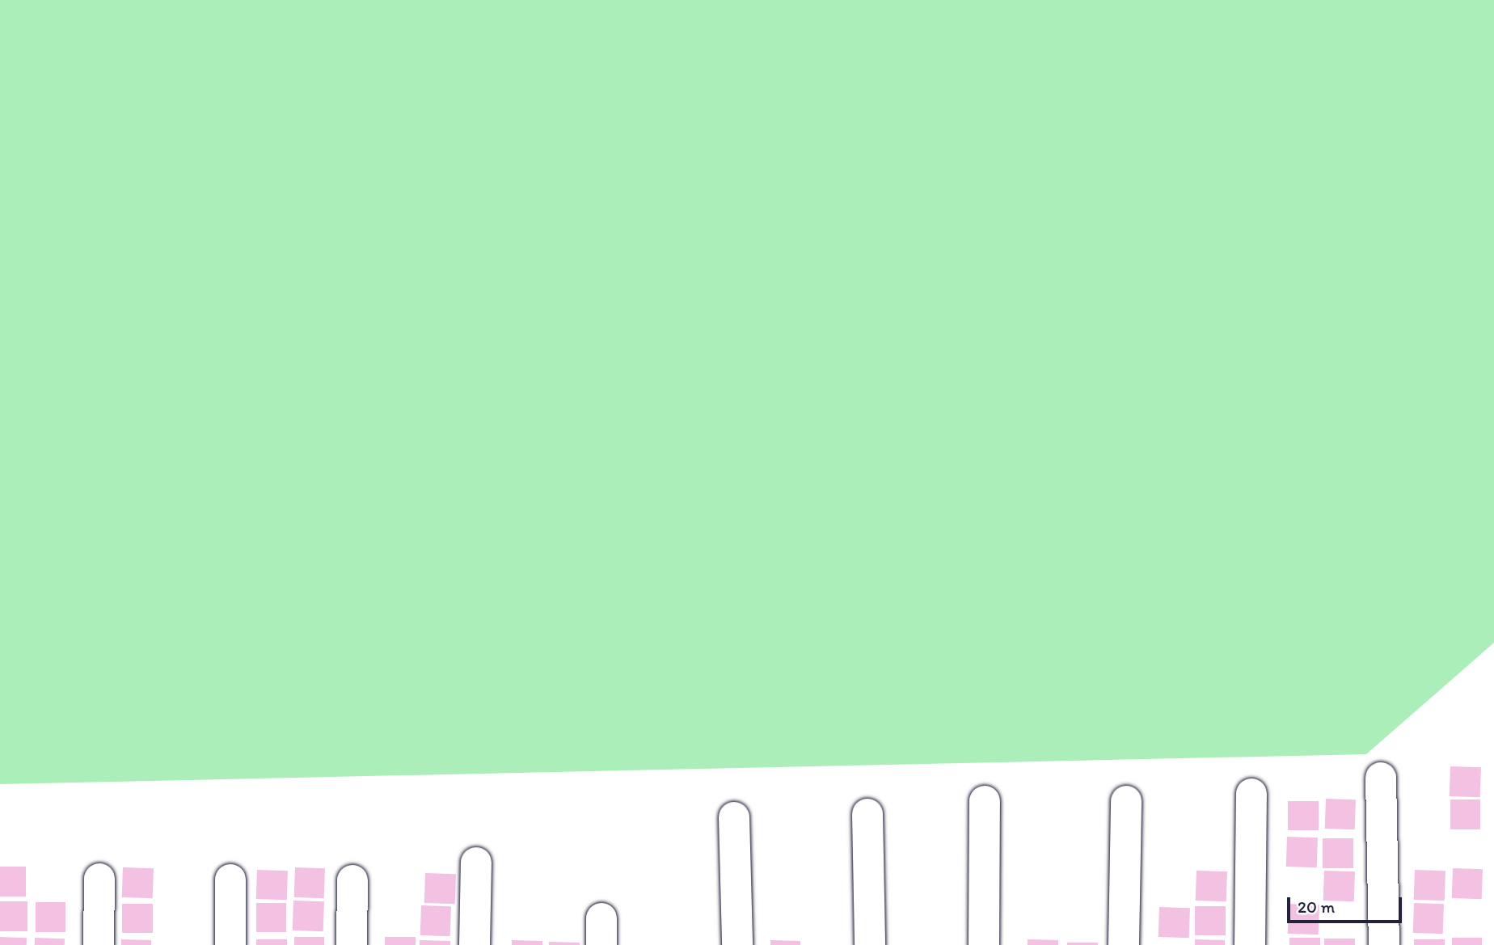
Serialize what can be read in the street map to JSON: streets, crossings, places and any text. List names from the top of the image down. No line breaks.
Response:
{"scale_bar":"20 m"}
